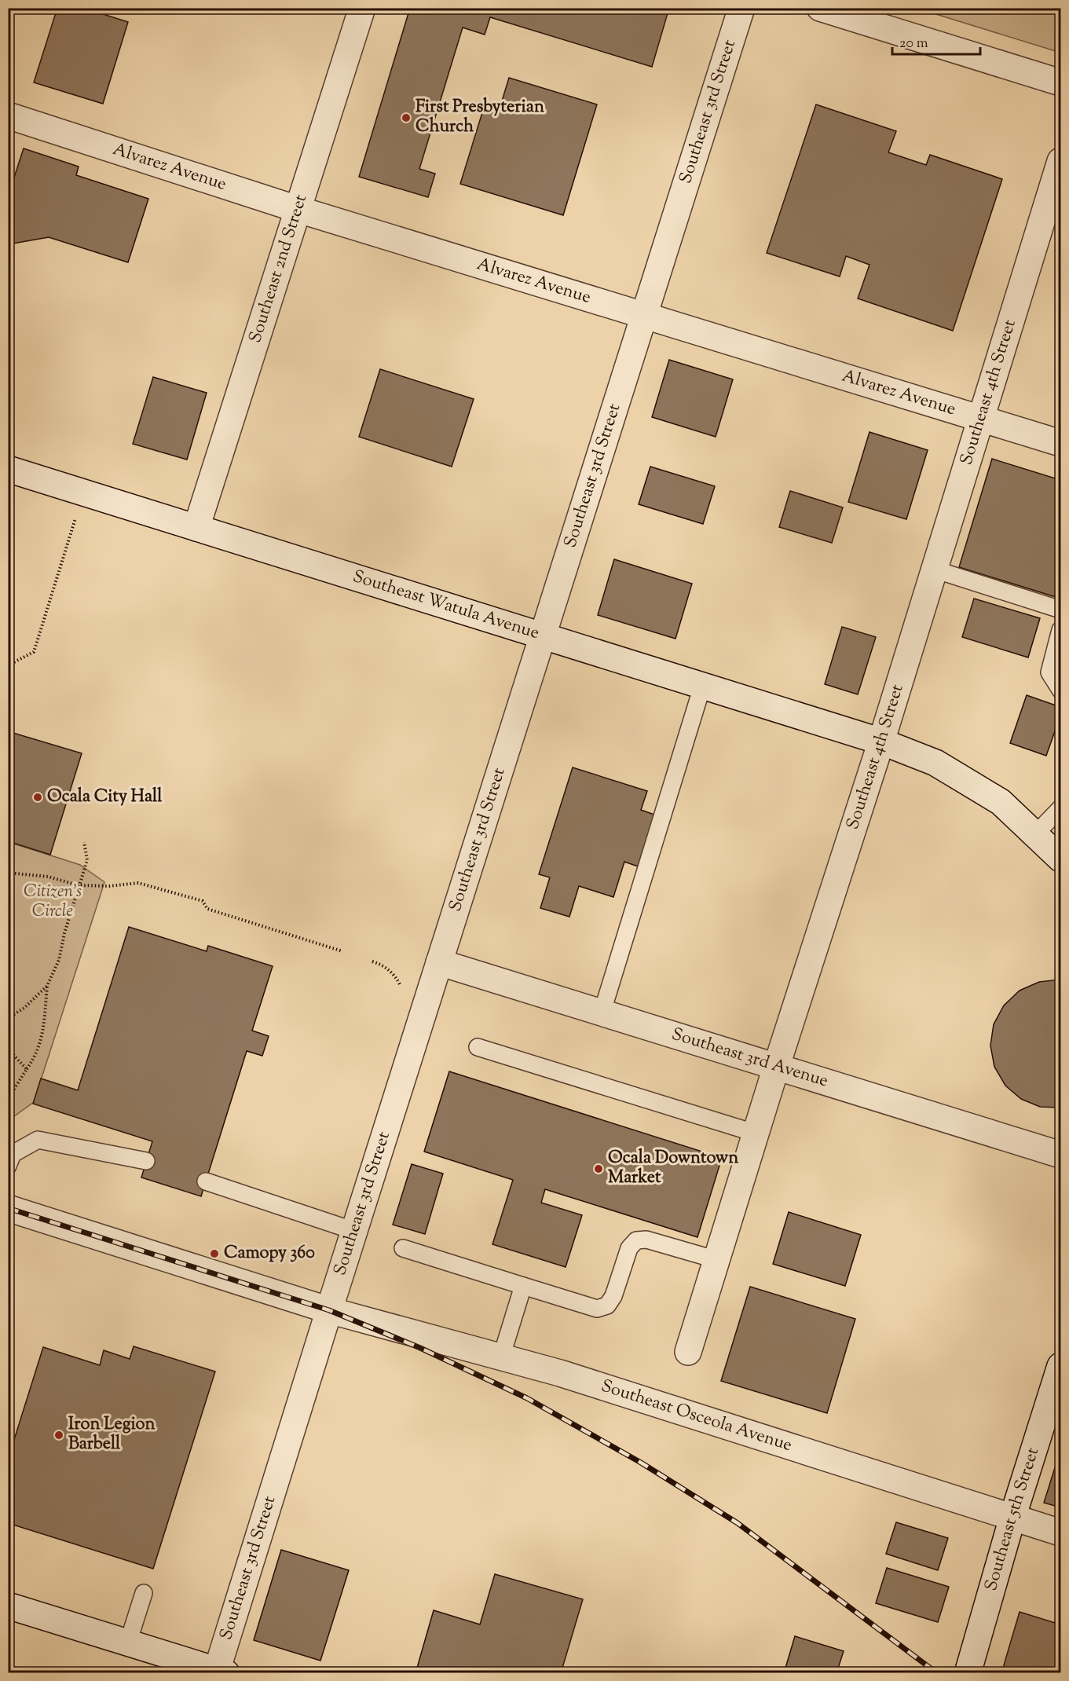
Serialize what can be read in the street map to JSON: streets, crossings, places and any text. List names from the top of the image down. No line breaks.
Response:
{"streets":{"street":["Southeast 3rd Street","Alvarez Avenue","Southeast 2nd Street","Southeast 4th Street","Southeast Watula Avenue","Southeast 3rd Avenue","Southeast Osceola Avenue","Southeast 5th Street"]},"crossings":[["Southeast 3rd Street","Alvarez Avenue"],["Southeast 3rd Street","Southeast Watula Avenue"],["Southeast 3rd Street","Southeast 3rd Avenue"],["Southeast 3rd Street","Southeast Osceola Avenue"],["Alvarez Avenue","Southeast 2nd Street"],["Alvarez Avenue","Southeast 4th Street"],["Southeast 2nd Street","Southeast Watula Avenue"],["Southeast 4th Street","Southeast Watula Avenue"],["Southeast 4th Street","Southeast 3rd Avenue"],["Southeast Osceola Avenue","Southeast 5th Street"]],"parks":["Citizen's Circle"],"places":["First Presbyterian Church","Ocala City Hall","Ocala Downtown Market","Camopy 360","Iron Legion Barbell"],"scale_bar":"20 m"}
